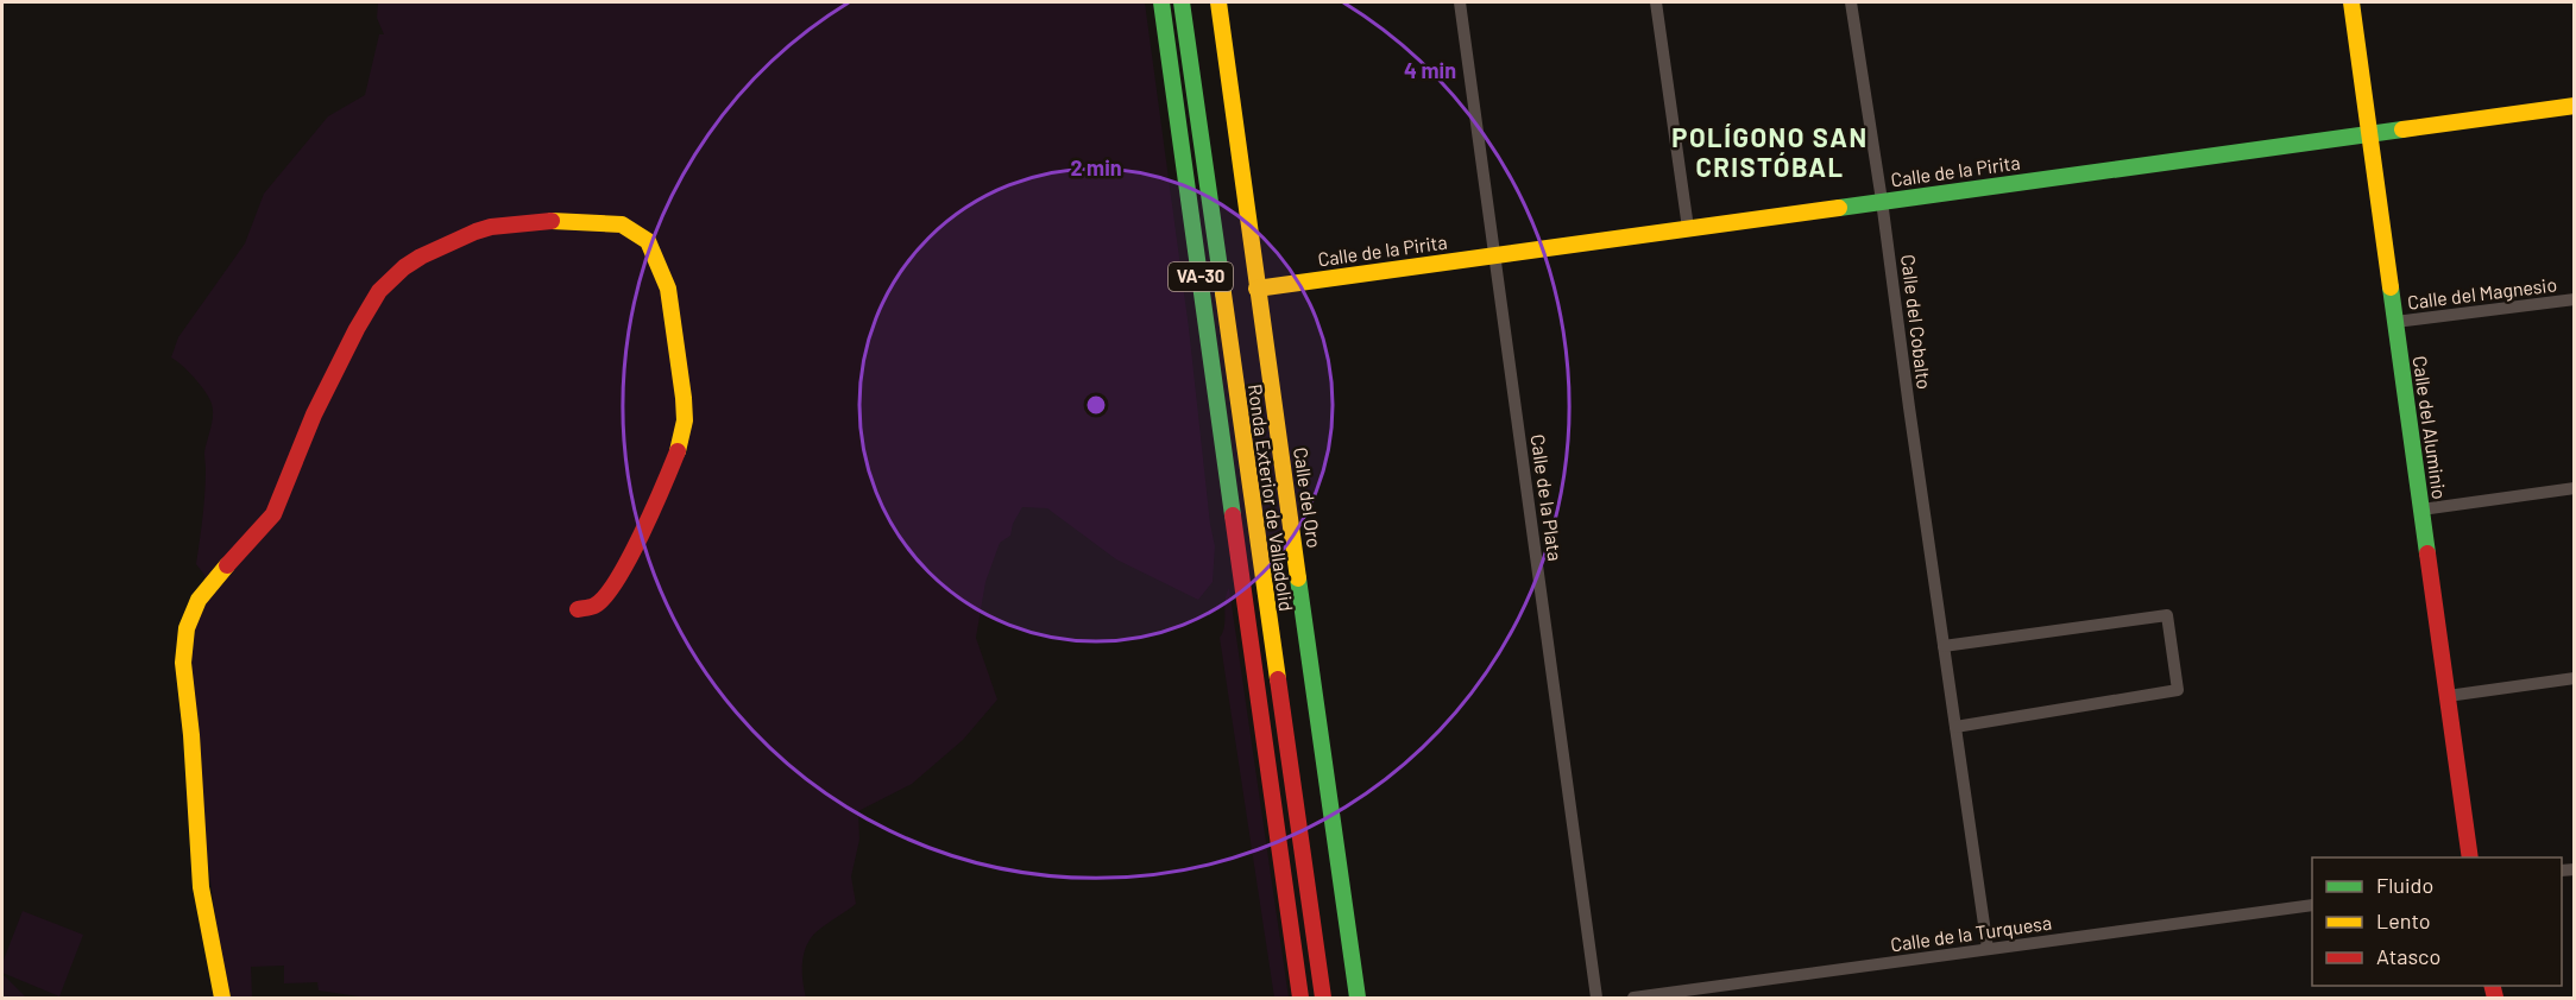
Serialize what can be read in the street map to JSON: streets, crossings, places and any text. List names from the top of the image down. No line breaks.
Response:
{"streets":{"main road":["Calle de la Pirita","VA-30","Calle del Aluminio","Ronda Exterior de Valladolid","Calle del Oro"],"street":["Calle del Magnesio","Calle del Cobalto","Calle de la Plata","Calle de la Turquesa"]},"crossings":[["Calle de la Pirita","Calle del Cobalto"],["Calle de la Pirita","Calle del Aluminio"],["Calle de la Pirita","Calle del Oro"],["Calle de la Pirita","Calle de la Plata"],["Calle del Magnesio","Calle del Aluminio"],["Calle del Cobalto","Calle de la Turquesa"]],"districts":["POLÍGONO SAN CRISTÓBAL"],"legend":["Fluido","Lento","Atasco"],"rings":["4 min","2 min"]}
